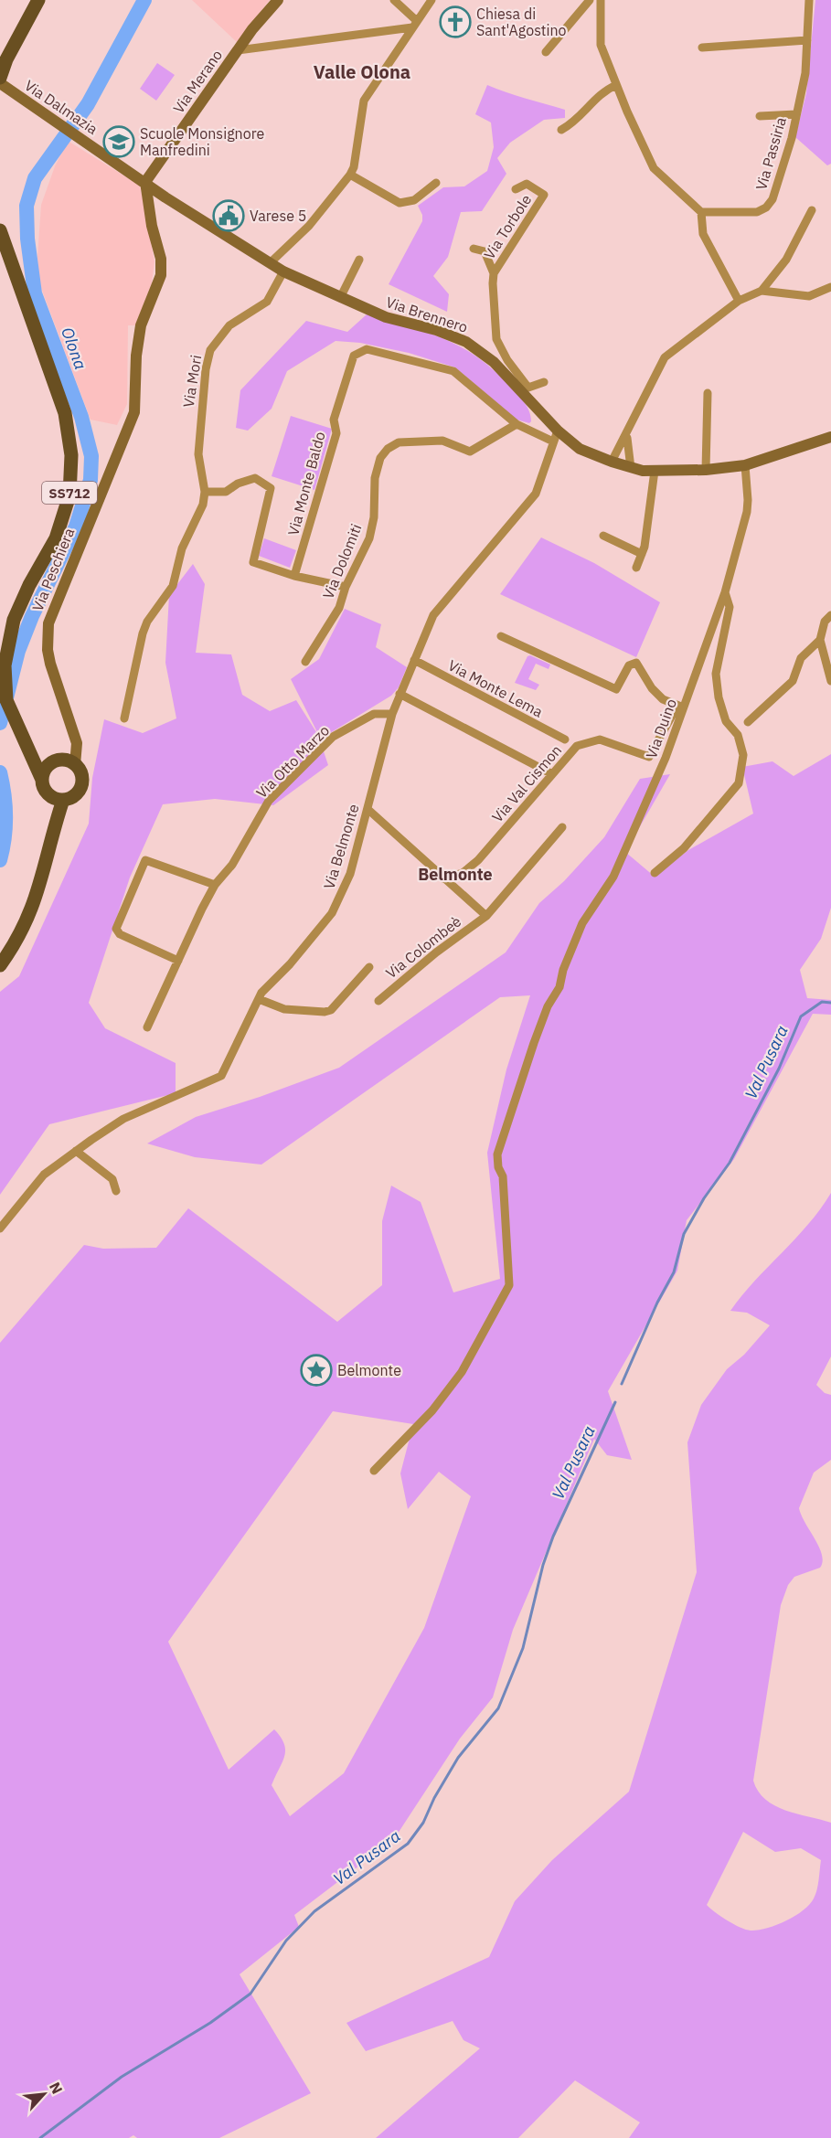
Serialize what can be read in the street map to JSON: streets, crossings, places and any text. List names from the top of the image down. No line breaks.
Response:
{"streets":{"main road":["SS712","Via Peschiera"],"street":["Via Merano","Via Dalmazia","Via Passiria","Via Torbole","Via Brennero","Via Mori","Via Monte Baldo","Via Dolomiti","Via Monte Lema","Via Duino","Via Otto Marzo","Via Val Cismon","Via Belmonte","Via Colombeè"]},"crossings":[["Via Merano","Via Dalmazia"],["Via Merano","Via Peschiera"],["Via Dalmazia","Via Brennero"],["Via Dalmazia","Via Peschiera"],["Via Torbole","Via Brennero"],["Via Brennero","Via Mori"],["Via Brennero","Via Duino"],["Via Brennero","Via Belmonte"],["Via Monte Baldo","Via Dolomiti"],["SS712","Via Peschiera"],["Via Monte Lema","Via Belmonte"],["Via Duino","Via Val Cismon"],["Via Otto Marzo","Via Belmonte"],["Via Val Cismon","Via Colombeè"],["Via Belmonte","Via Colombeè"]],"districts":["Valle Olona","Belmonte"],"water":["Olona","Val Pusara"],"places":{"church":["Chiesa di Sant'Agostino"],"school or university":["Scuole Monsignore Manfredini"],"public building":["Varese 5"],"place":["Belmonte"]},"north":"top right"}
